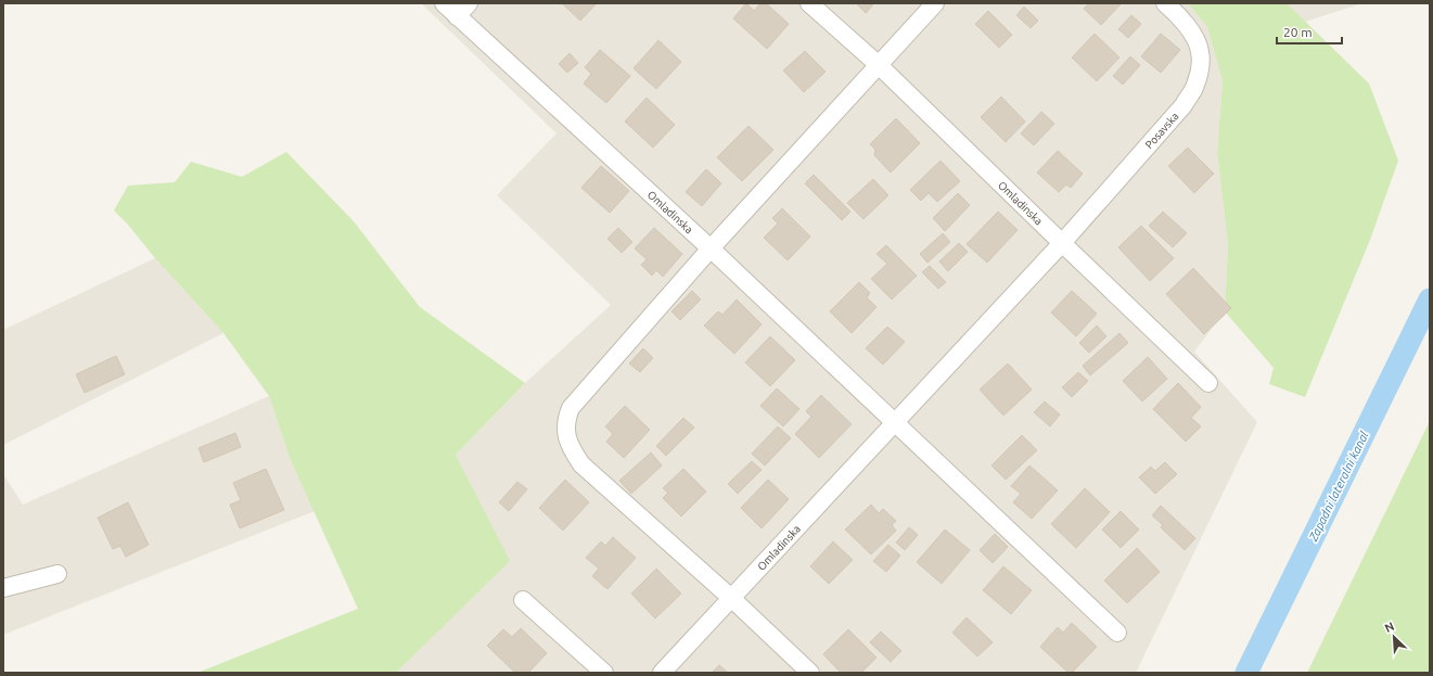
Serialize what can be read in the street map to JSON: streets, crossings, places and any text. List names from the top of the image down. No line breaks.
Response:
{"streets":{"street":["Posavska","Omladinska"]},"crossings":[["Posavska","Omladinska"]],"water":["Zapadni lateralni kanal"],"scale_bar":"20 m","north":"top left"}
